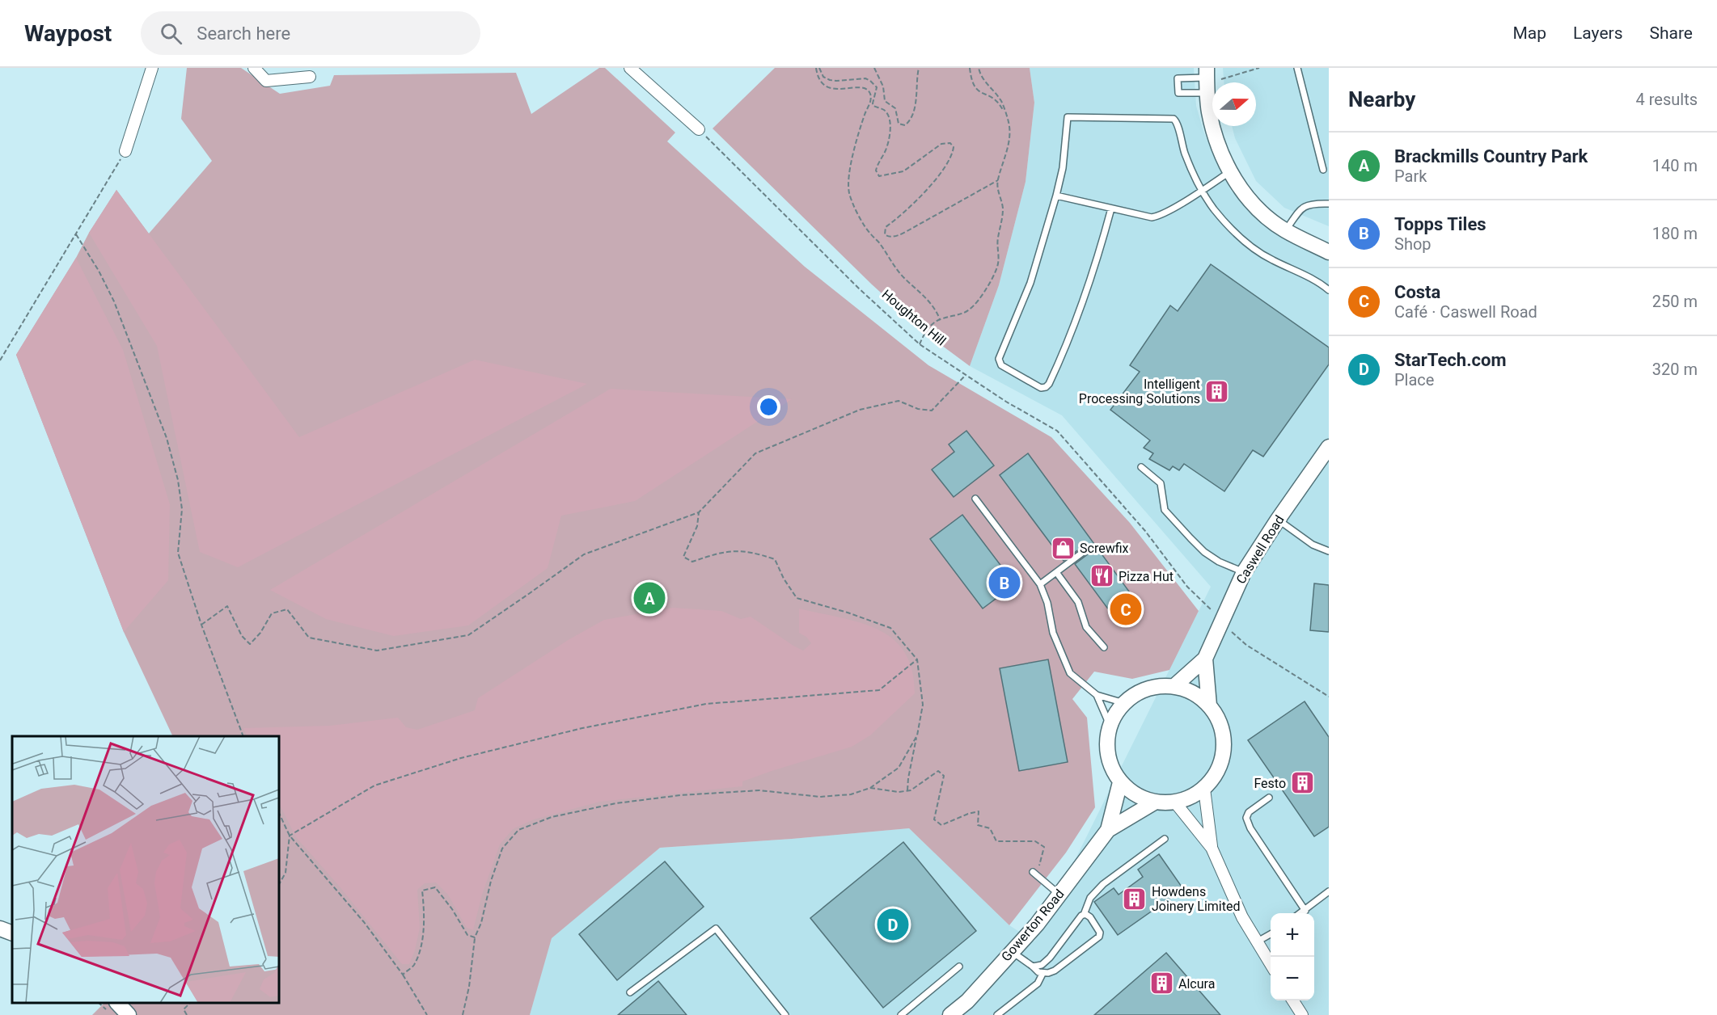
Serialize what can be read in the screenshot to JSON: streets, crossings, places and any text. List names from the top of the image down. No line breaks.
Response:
{"streets":{"street":["Caswell Road","Gowerton Road"],"path":["Houghton Hill"]},"crossings":[["Caswell Road","Gowerton Road"]],"places":{"building":["Intelligent Processing Solutions","Festo","Howdens Joinery Limited","Alcura"],"shop":["Screwfix"],"restaurant":["Pizza Hut"]},"north":"right","page":{"header":"Waypost","search":"Search here","nav":["Map","Layers","Share"],"heading":["Nearby","4 results"],"list":[{"mark":"A","name":"Brackmills Country Park","note":"Park","value":"140 m"},{"mark":"B","name":"Topps Tiles","note":"Shop","value":"180 m"},{"mark":"C","name":"Costa","note":"Café · Caswell Road","value":"250 m"},{"mark":"D","name":"StarTech.com","note":"Place","value":"320 m"}],"pins":["B","A","C","D"],"map_buttons":["+","−"]}}
